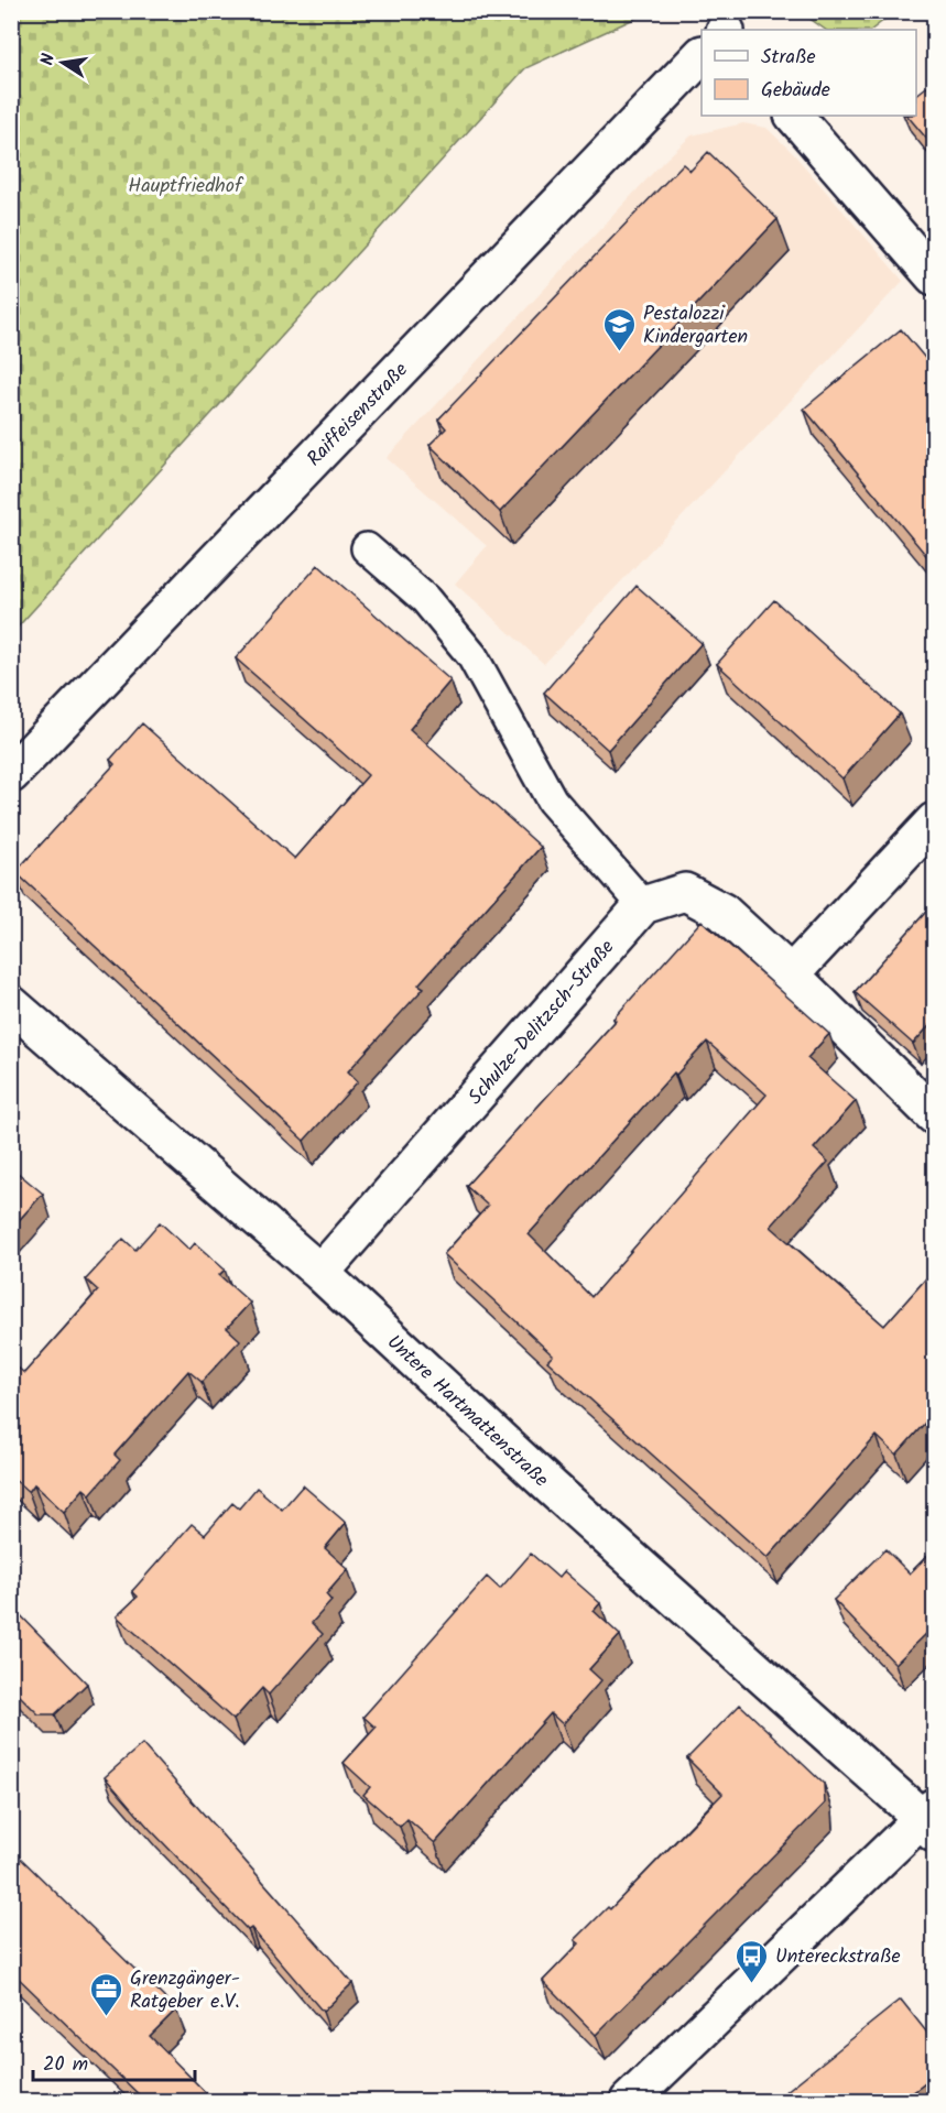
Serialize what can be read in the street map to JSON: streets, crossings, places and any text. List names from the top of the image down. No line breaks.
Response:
{"streets":{"street":["Raiffeisenstraße","Schulze-Delitzsch-Straße","Untere Hartmattenstraße"]},"crossings":[["Schulze-Delitzsch-Straße","Untere Hartmattenstraße"]],"parks":["Hauptfriedhof"],"places":{"school or university":["Pestalozzi Kindergarten"],"bus stop":["Untereckstraße"],"office":["Grenzgänger- Ratgeber e.V."]},"legend":["Straße","Gebäude"],"scale_bar":"20 m","north":"left"}
